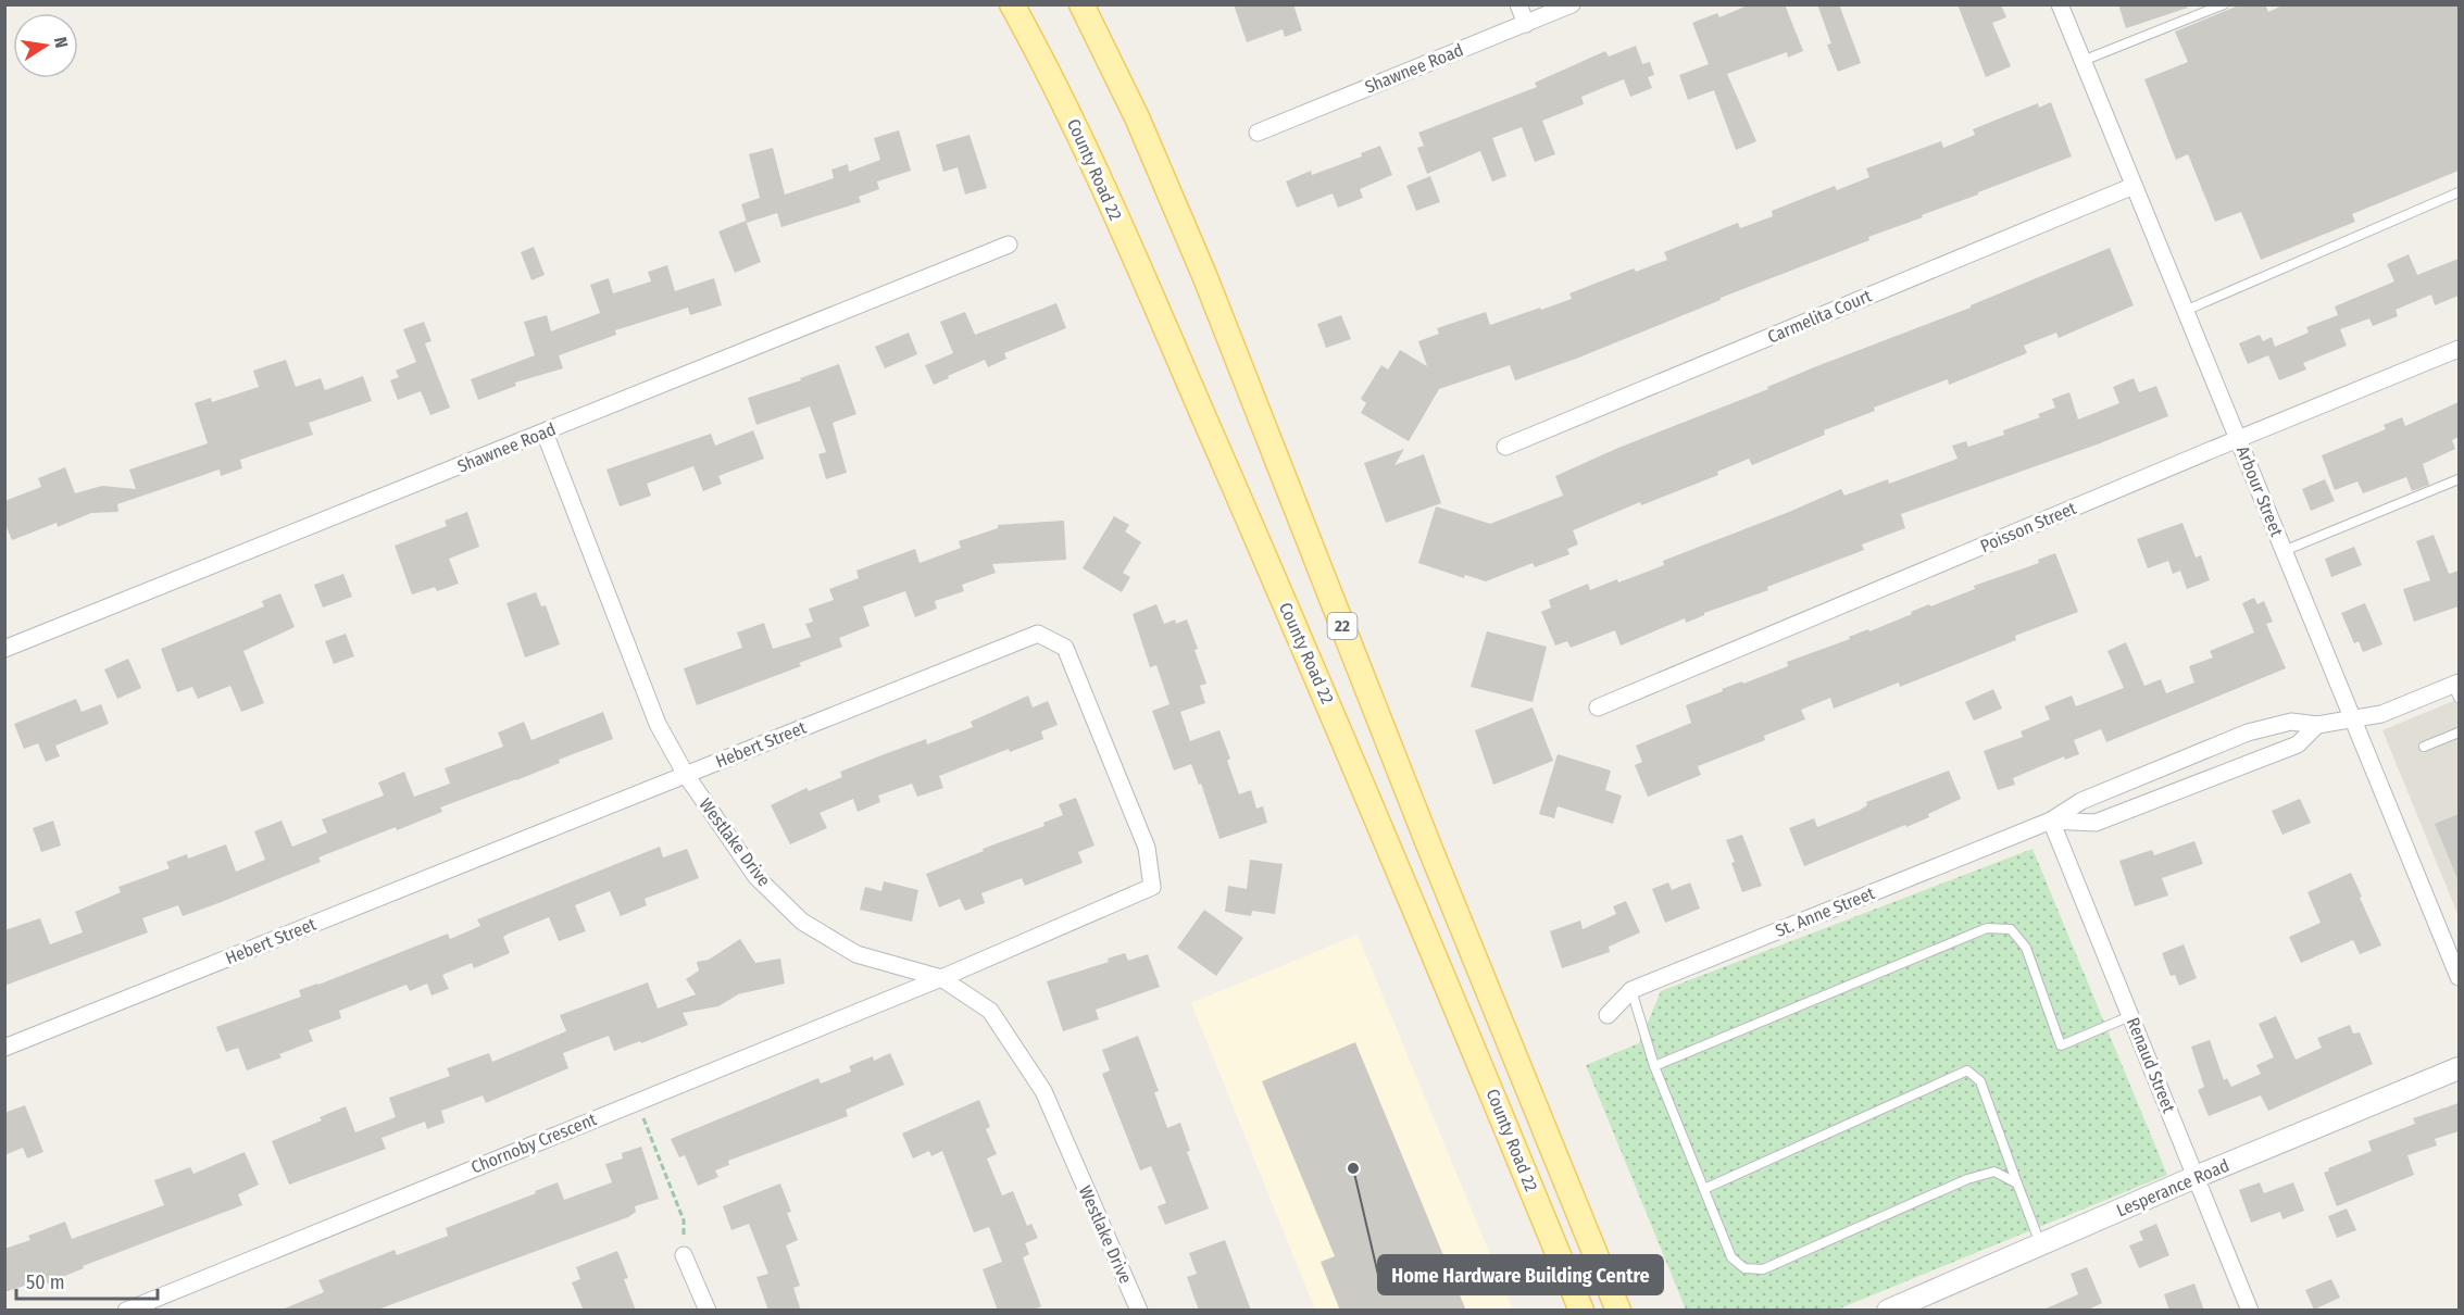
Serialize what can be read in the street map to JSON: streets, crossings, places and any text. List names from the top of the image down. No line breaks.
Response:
{"streets":{"main road":["County Road 22","22","Lesperance Road"],"street":["Shawnee Road","Carmelita Court","Arbour Street","Poisson Street","Hebert Street","Westlake Drive","St. Anne Street","Renaud Street","Chornoby Crescent"]},"crossings":[["Shawnee Road","Westlake Drive"],["Carmelita Court","Arbour Street"],["Arbour Street","Poisson Street"],["Arbour Street","St. Anne Street"],["Hebert Street","Westlake Drive"],["Hebert Street","Chornoby Crescent"],["Westlake Drive","Chornoby Crescent"],["St. Anne Street","Renaud Street"],["Renaud Street","Lesperance Road"]],"places":["Home Hardware Building Centre"],"scale_bar":"50 m","north":"right"}
